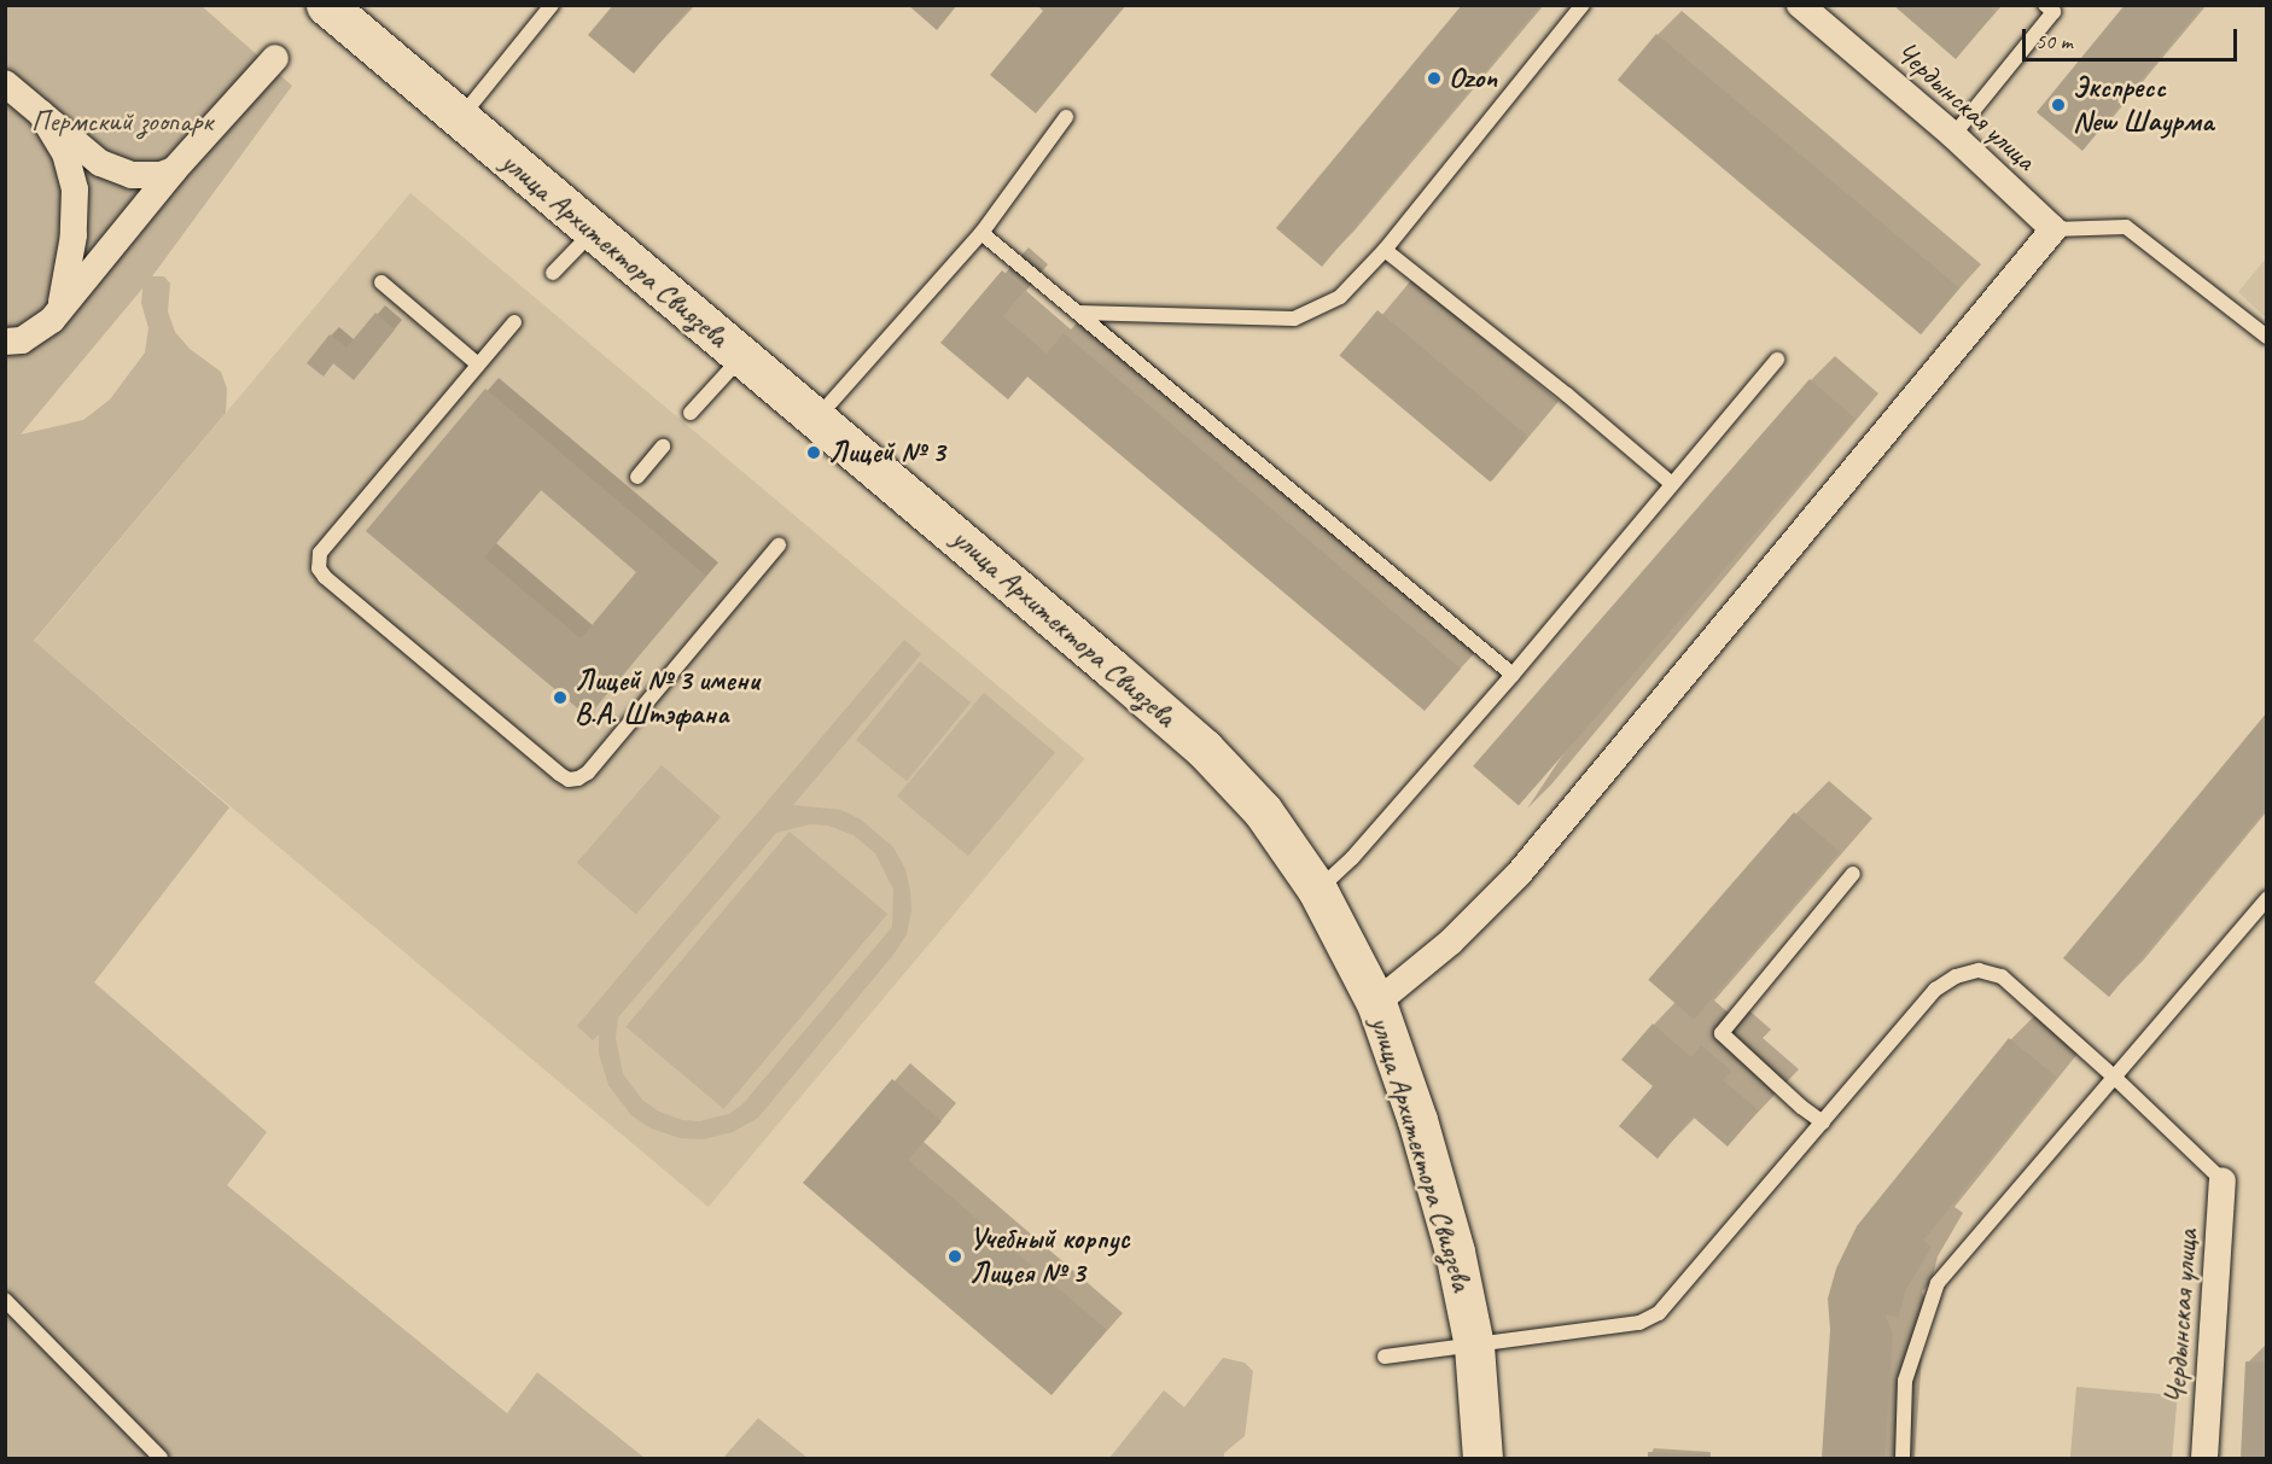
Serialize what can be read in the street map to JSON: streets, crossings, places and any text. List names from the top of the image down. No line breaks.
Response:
{"streets":{"main road":["улица Архитектора Свиязева"],"street":["Чердынская улица"]},"parks":["Пермский зоопарк"],"places":["Ozon","Экспресс New Шаурма","Лицей № 3","Лицей № 3 имени В.А. Штэфана","Учебный корпус Лицея № 3"],"scale_bar":"50 m"}
